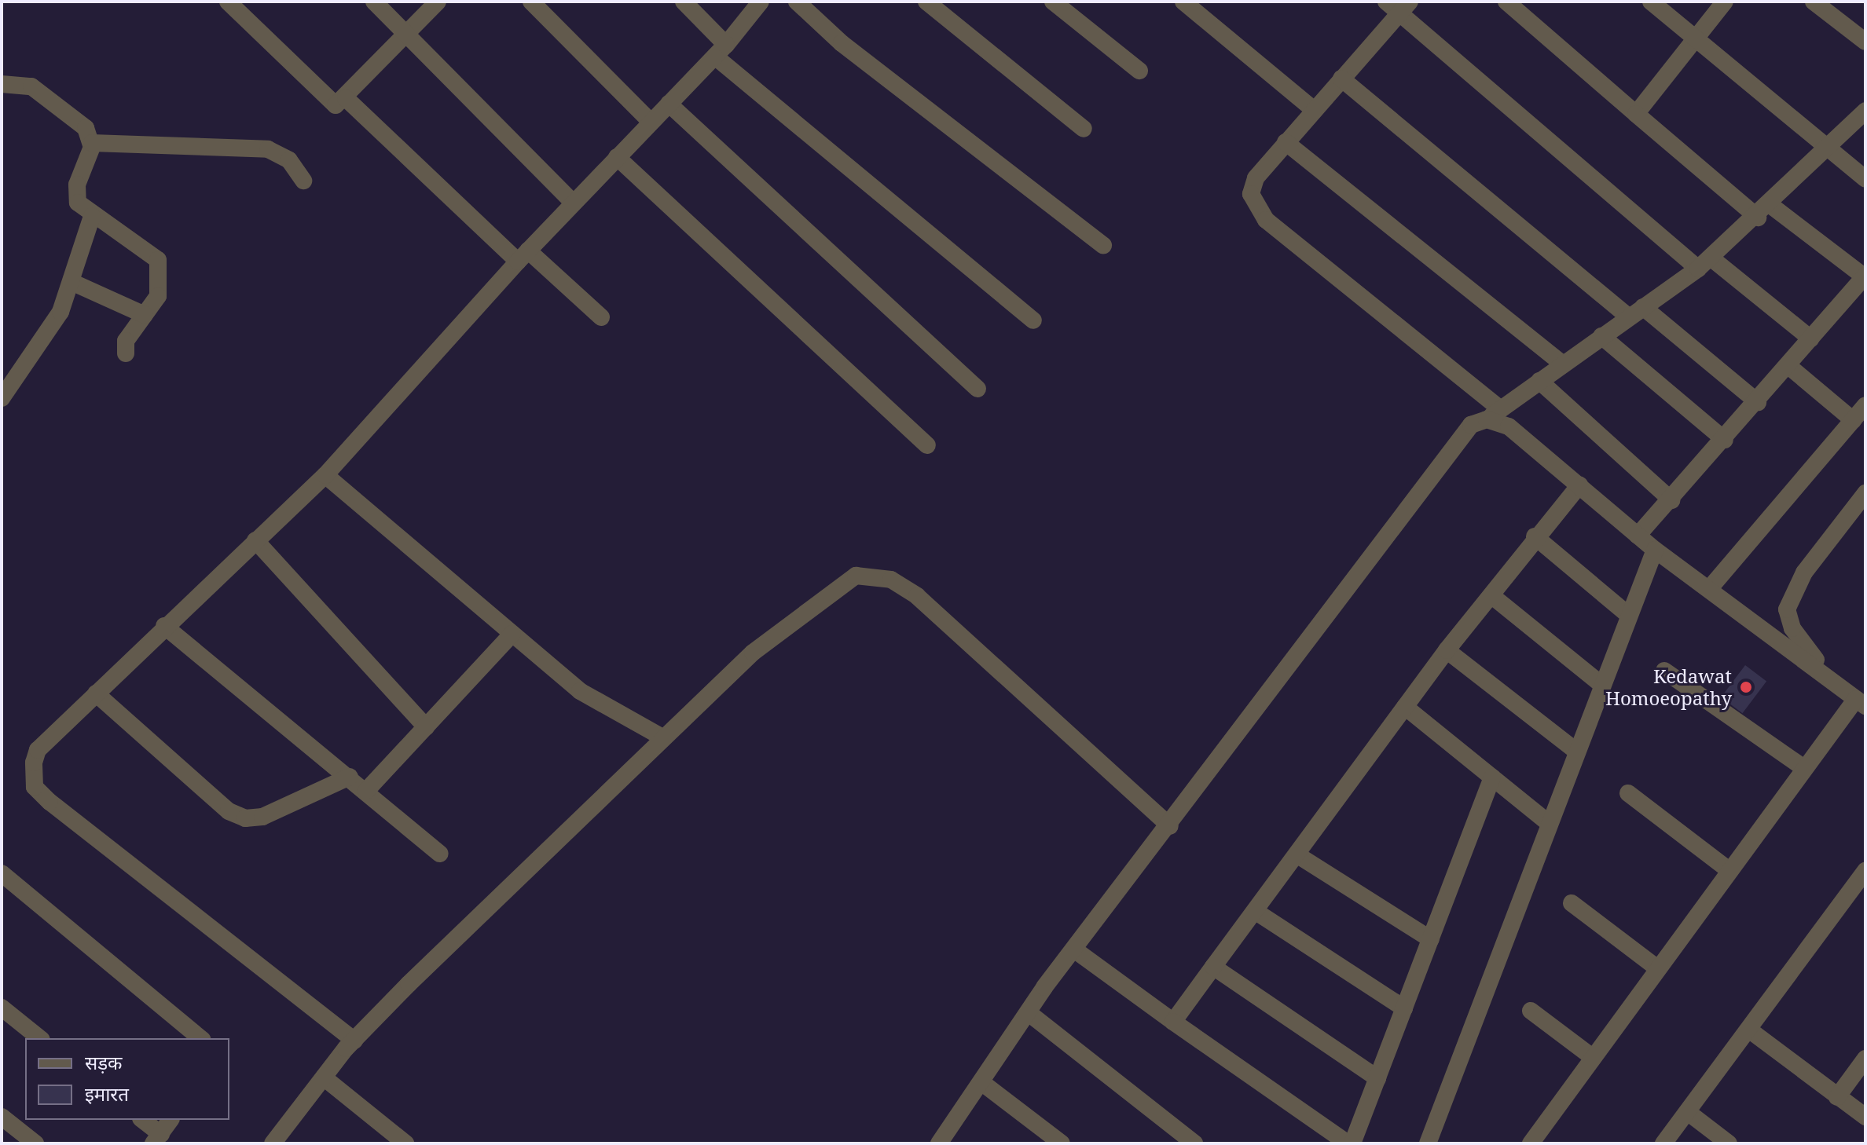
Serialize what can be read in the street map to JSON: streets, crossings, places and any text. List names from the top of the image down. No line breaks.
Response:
{"places":["Kedawat Homoeopathy"],"legend":["सड़क","इमारत"]}
